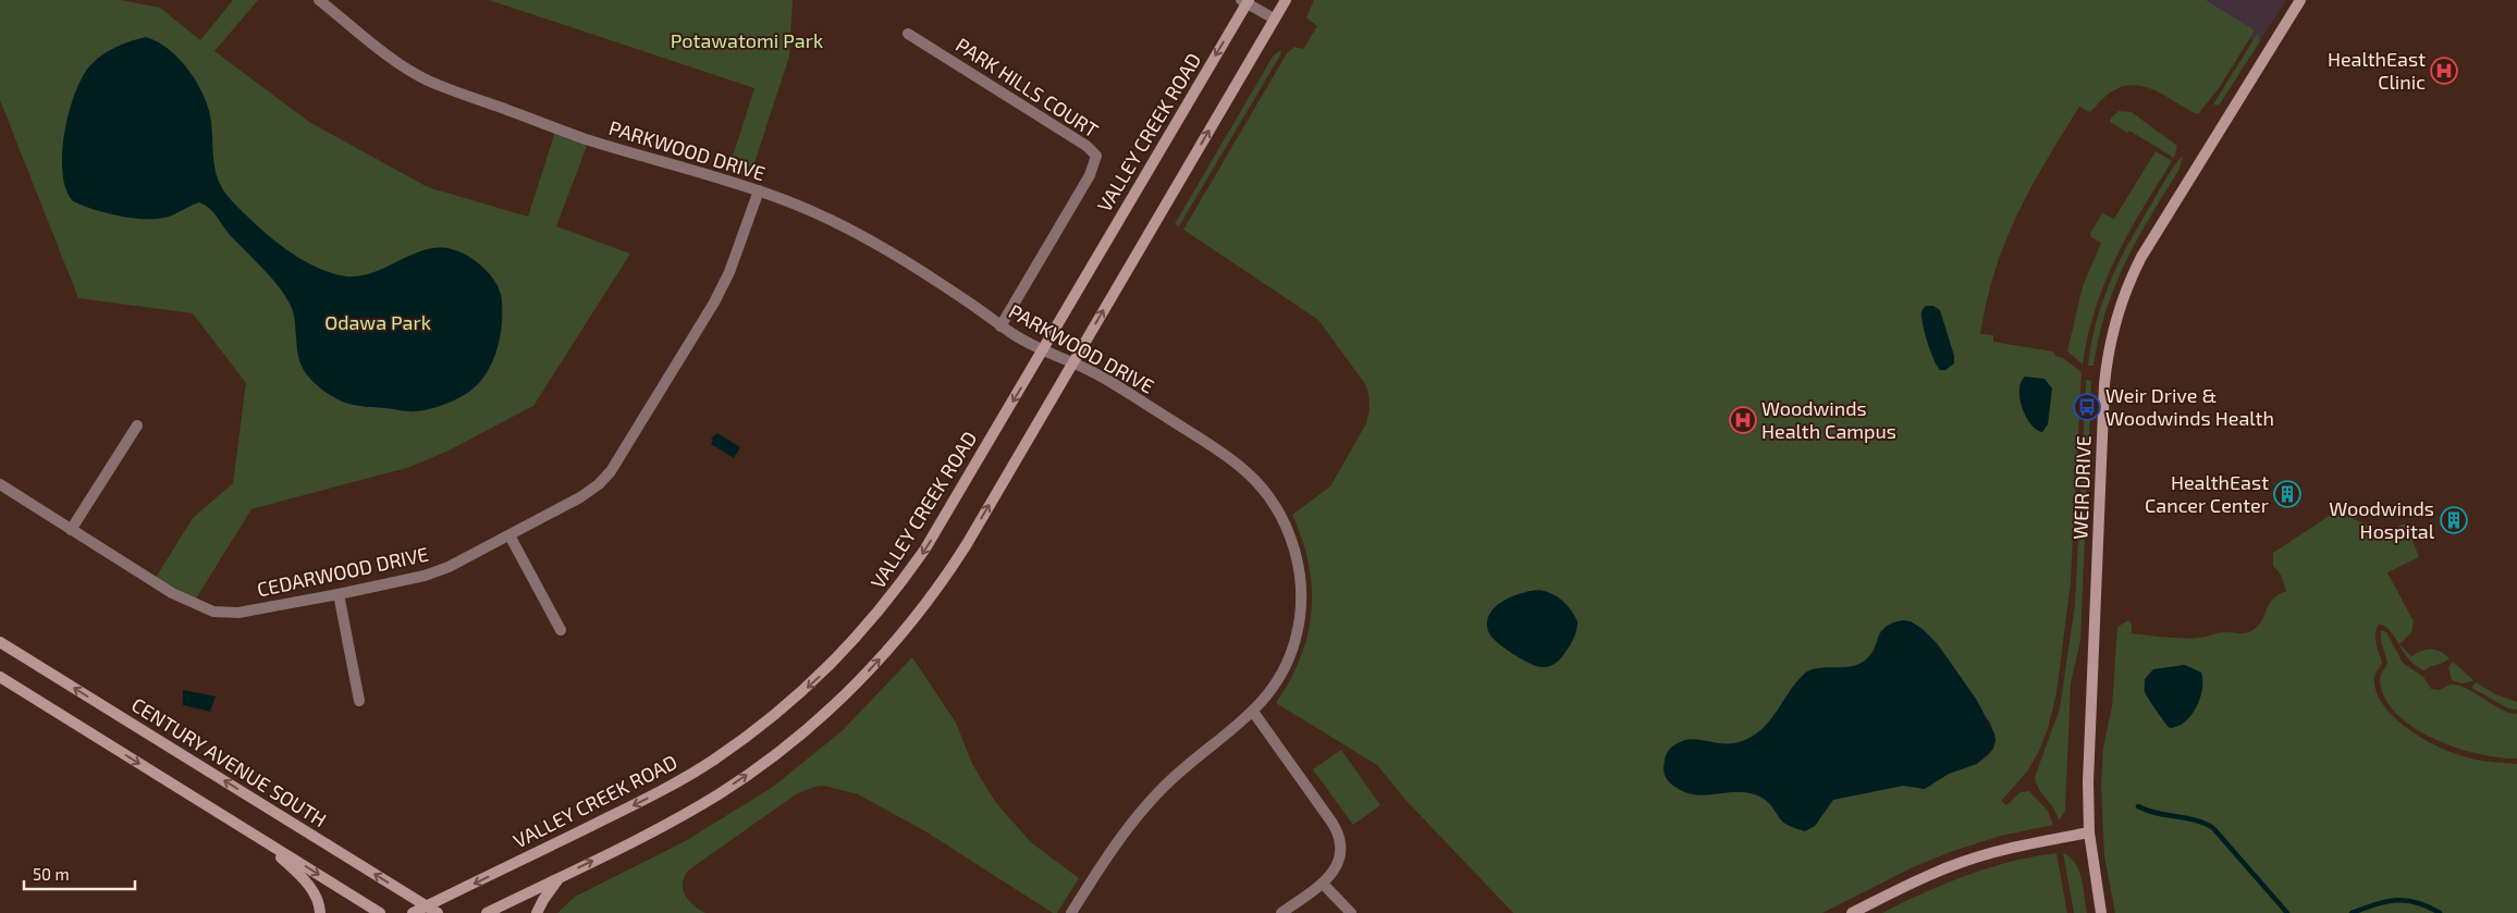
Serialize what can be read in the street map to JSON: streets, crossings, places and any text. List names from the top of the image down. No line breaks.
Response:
{"streets":{"main road":["VALLEY CREEK ROAD","WEIR DRIVE","CENTURY AVENUE SOUTH"],"street":["PARK HILLS COURT","PARKWOOD DRIVE","CEDARWOOD DRIVE"]},"crossings":[["PARK HILLS COURT","PARKWOOD DRIVE"],["VALLEY CREEK ROAD","PARKWOOD DRIVE"],["VALLEY CREEK ROAD","CENTURY AVENUE SOUTH"],["PARKWOOD DRIVE","CEDARWOOD DRIVE"]],"parks":["Potawatomi Park","Odawa Park"],"places":{"hospital":["HealthEast Clinic","Woodwinds Health Campus"],"bus stop":["Weir Drive & Woodwinds Health"],"building":["HealthEast Cancer Center","Woodwinds Hospital"]},"scale_bar":"50 m"}
